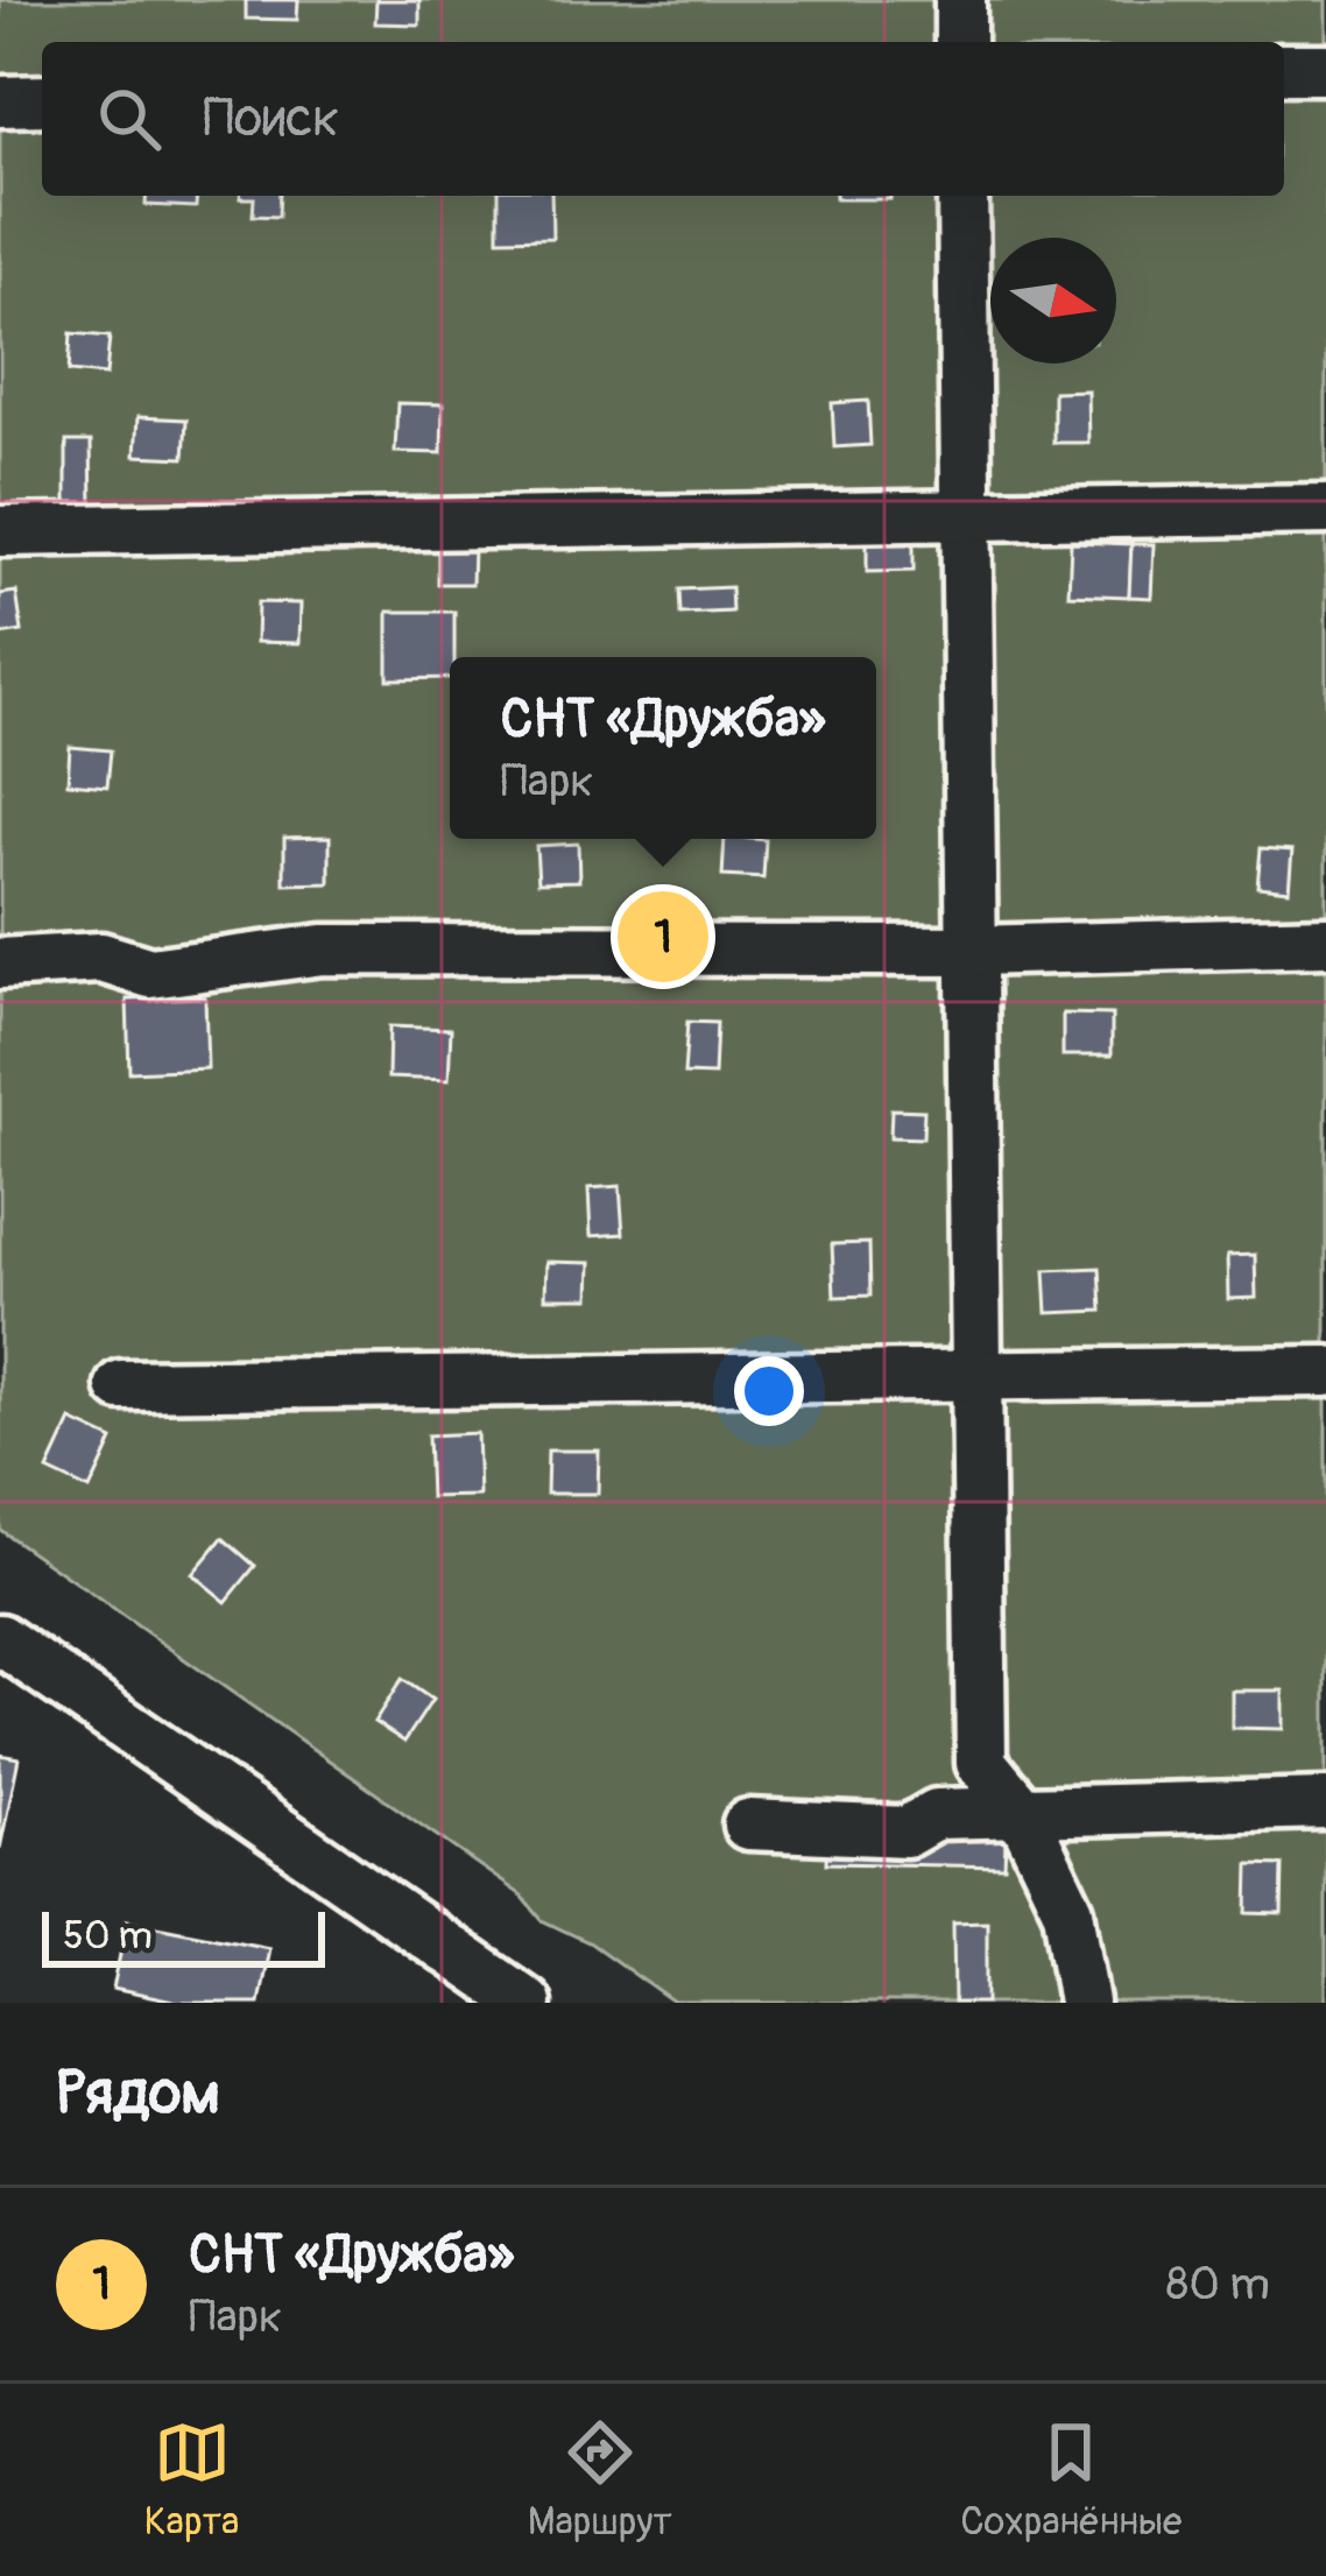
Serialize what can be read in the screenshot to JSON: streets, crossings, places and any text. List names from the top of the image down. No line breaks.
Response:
{"scale_bar":"50 m","north":"right","page":{"search":"Поиск","popup":["СНТ «Дружба»","Парк"],"pins":"1","scale":"50 m","heading":"Рядом","list":[{"mark":"1","name":"СНТ «Дружба»","note":"Парк","value":"80 m"}],"nav":["Карта","Маршрут","Сохранённые"]}}
